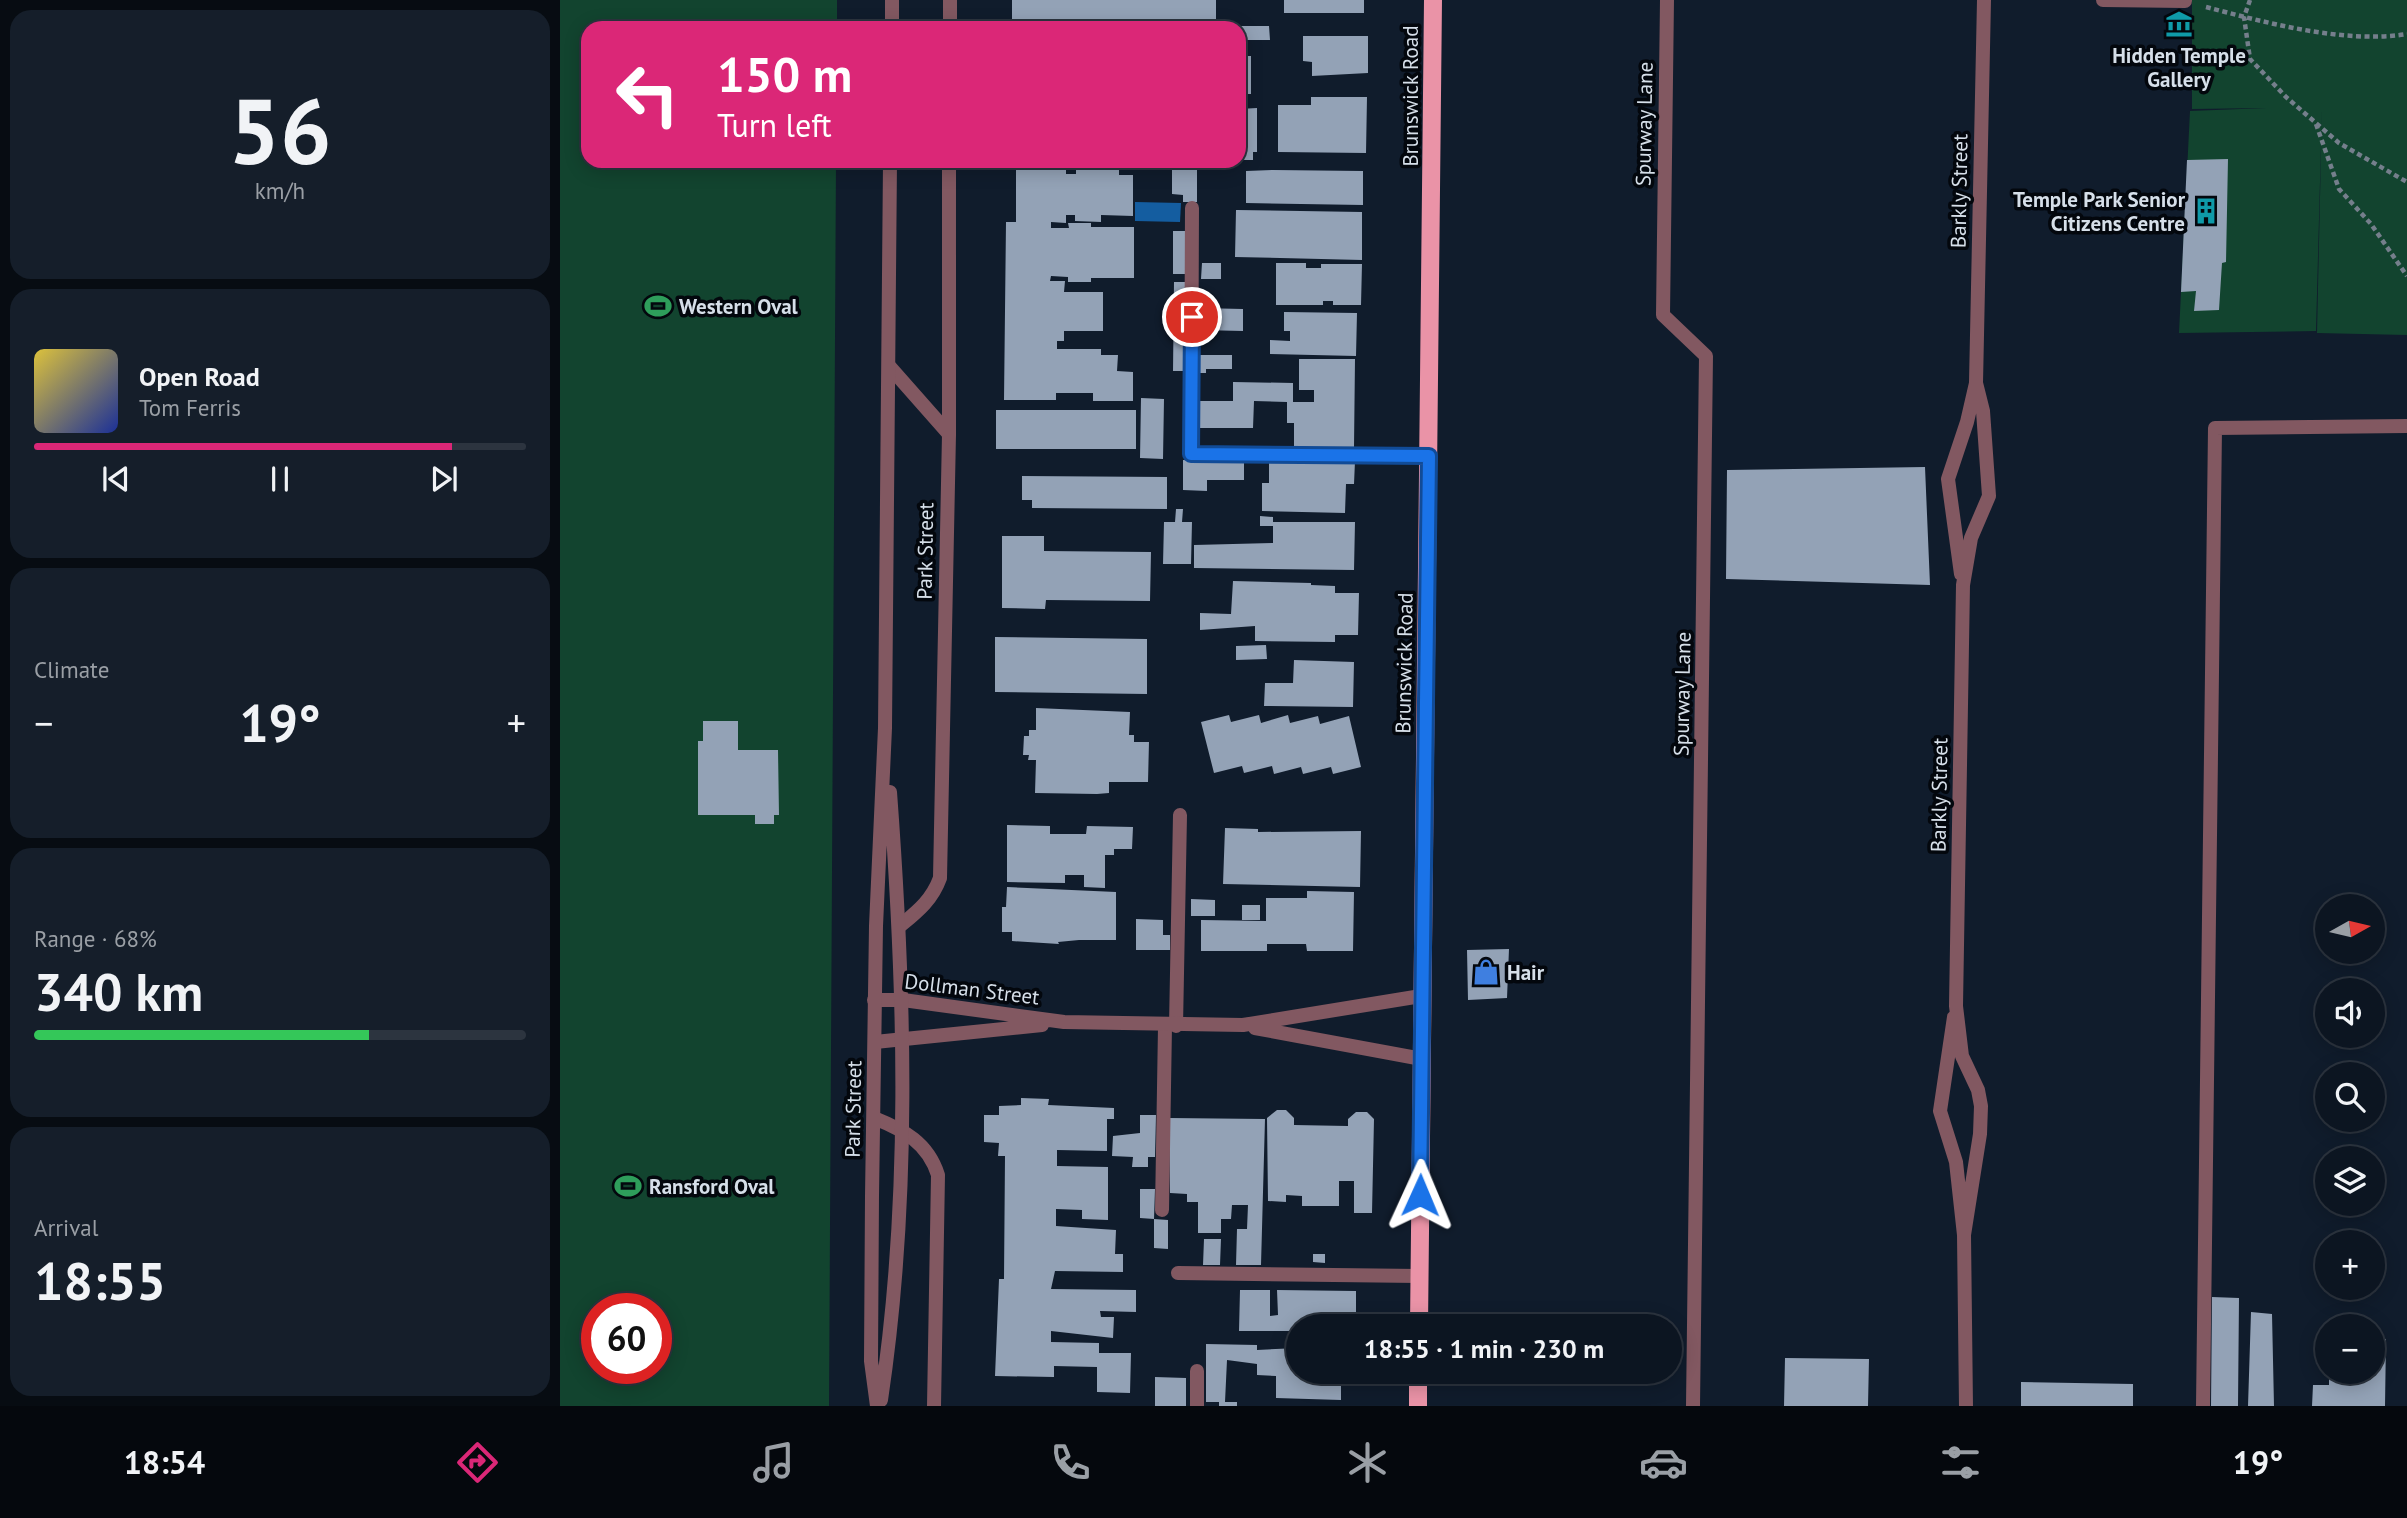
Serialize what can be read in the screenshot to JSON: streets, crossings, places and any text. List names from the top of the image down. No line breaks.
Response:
{"streets":{"main road":["Brunswick Road"],"street":["Spurway Lane","Barkly Street","Park Street","Dollman Street"]},"crossings":[["Brunswick Road","Dollman Street"],["Park Street","Dollman Street"]],"places":{"museum":["Hidden Temple Gallery"],"building":["Temple Park Senior Citizens Centre"],"sports":["Western Oval","Ransford Oval"],"shop":["Hair"]},"north":"right","page":{"tile":[["56","km/h"],"Climate",["Range · 68%","340 km"],["Arrival","18:55"]],"turn":["150 m","Turn left"],"song":["Open Road","Tom Ferris"],"heat":["−","19°","+"],"map_buttons":["+","−"],"limit":"60","trip":"18:55 · 1 min · 230 m","tabs":["18:54","19°"]}}
